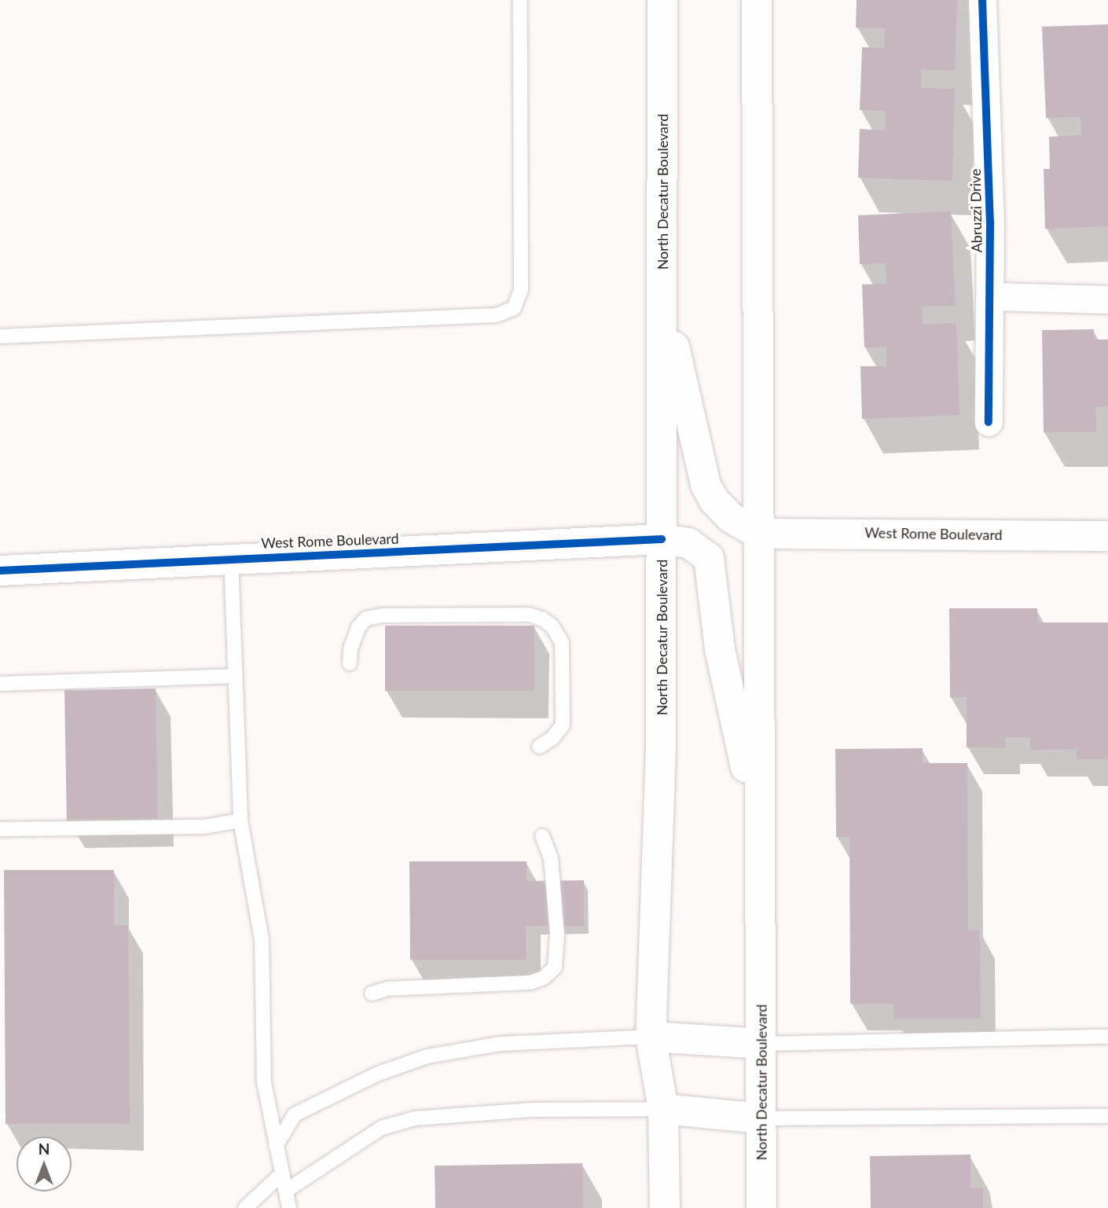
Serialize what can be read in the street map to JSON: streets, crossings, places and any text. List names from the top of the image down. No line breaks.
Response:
{"streets":{"main road":["North Decatur Boulevard","West Rome Boulevard"],"street":["Abruzzi Drive"]},"crossings":[["North Decatur Boulevard","West Rome Boulevard"]],"north":"top"}
